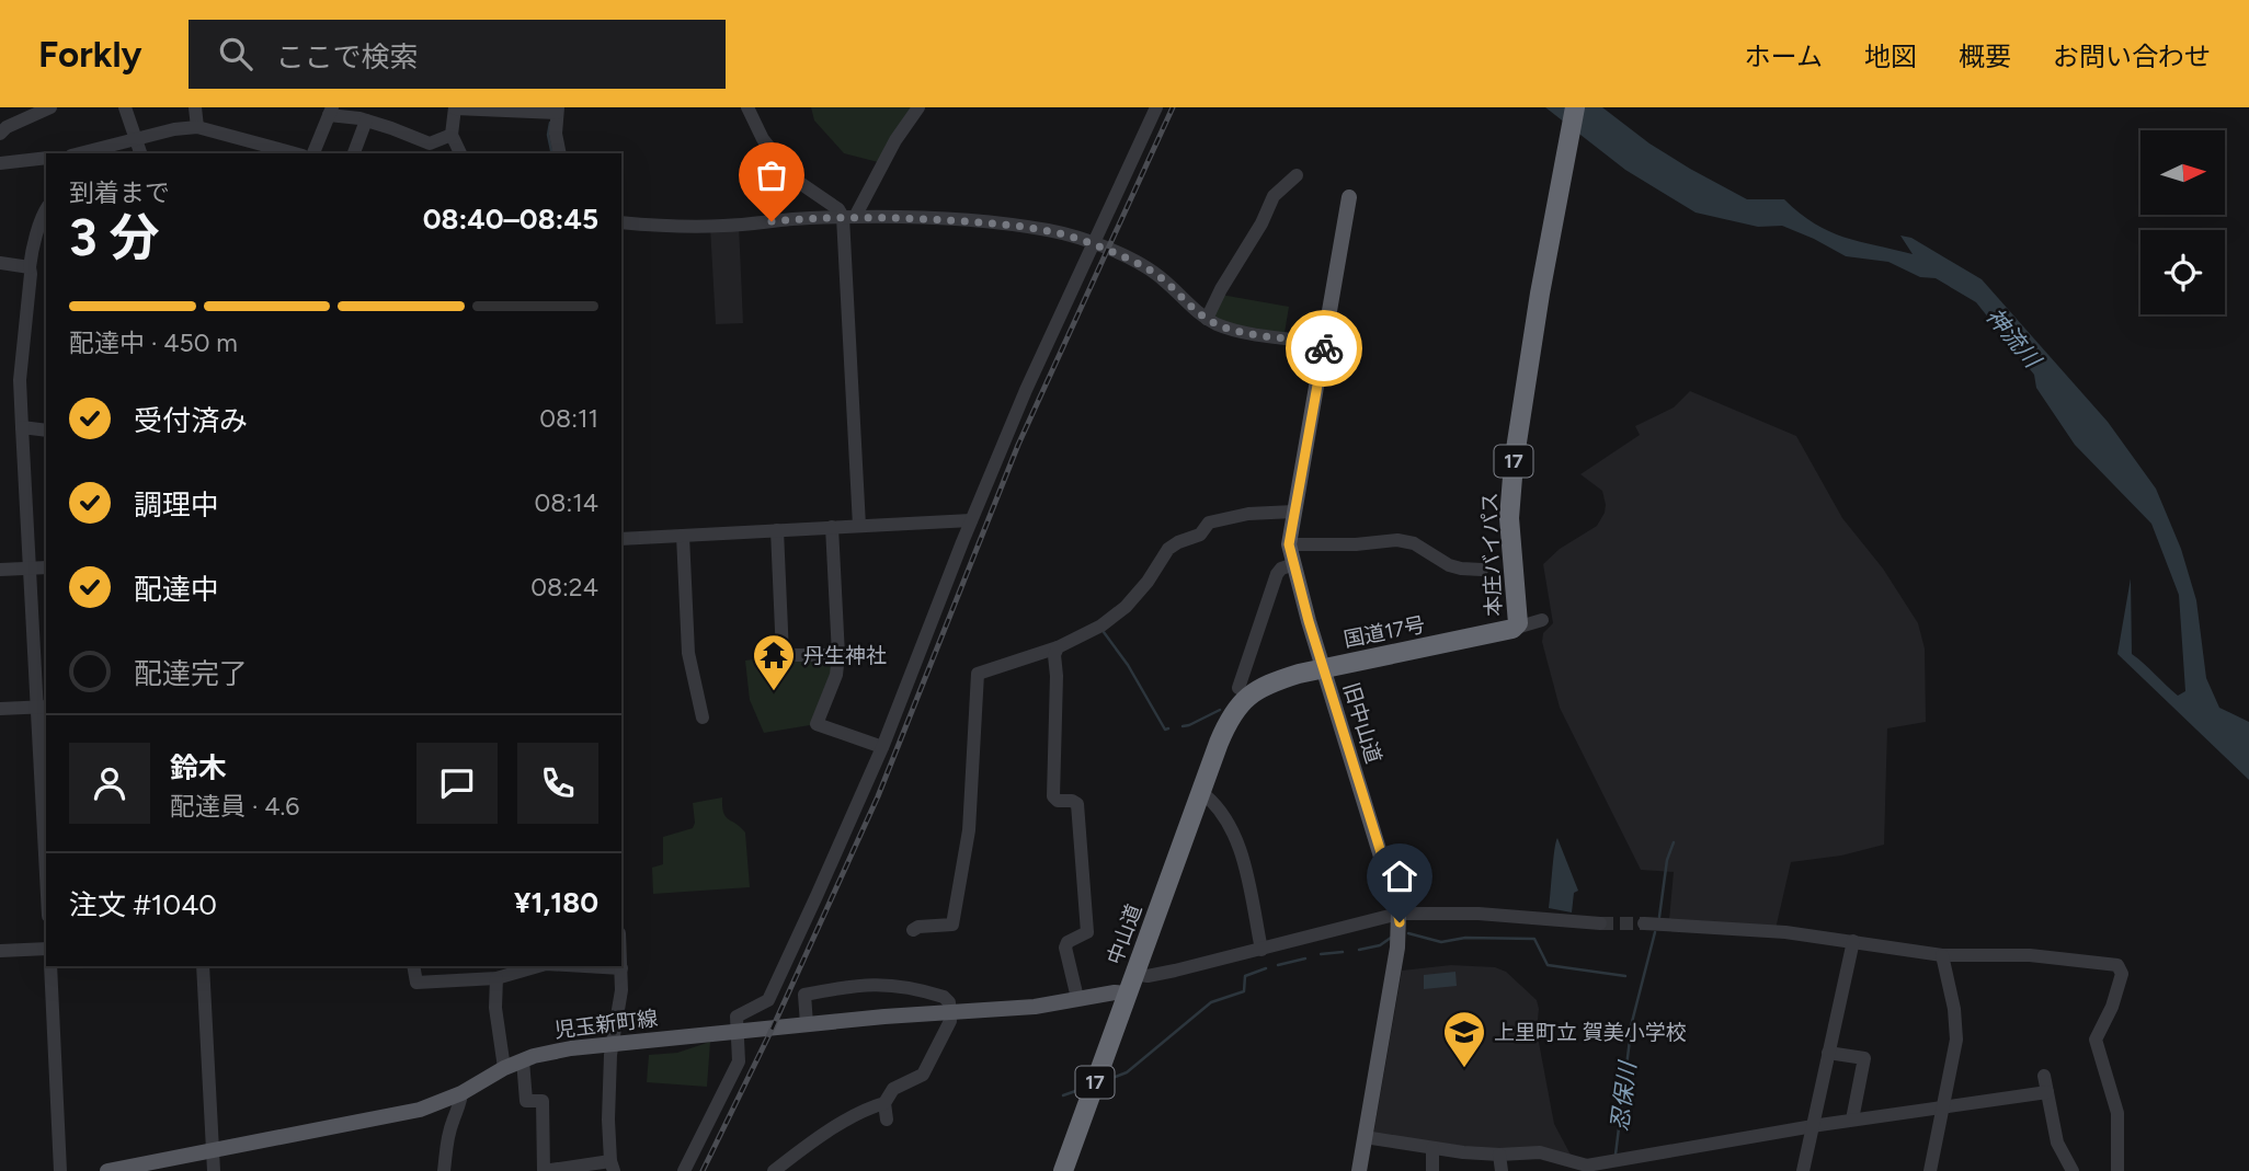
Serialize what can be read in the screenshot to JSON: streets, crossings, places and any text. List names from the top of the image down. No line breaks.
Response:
{"streets":{"highway":["17","本庄バイパス","国道17号","中山道"],"main road":["旧中山道","児玉新町線"]},"crossings":[["本庄バイパス","国道17号"],["国道17号","旧中山道"],["国道17号","中山道"],["中山道","児玉新町線"]],"water":["神流川","忍保川"],"places":{"temple":["丹生神社"],"school or university":["上里町立 賀美小学校"]},"north":"right","page":{"header":"Forkly","search":"ここで検索","nav":["ホーム","地図","概要","お問い合わせ"],"heading":["3 分","到着まで","08:40–08:45"],"panel":["鈴木","配達員 · 4.6","注文 #1040","¥1,180"],"bar":"配達中 · 450 m","list":[["受付済み","08:11"],["調理中","08:14"],["配達中","08:24"],"配達完了"]}}
